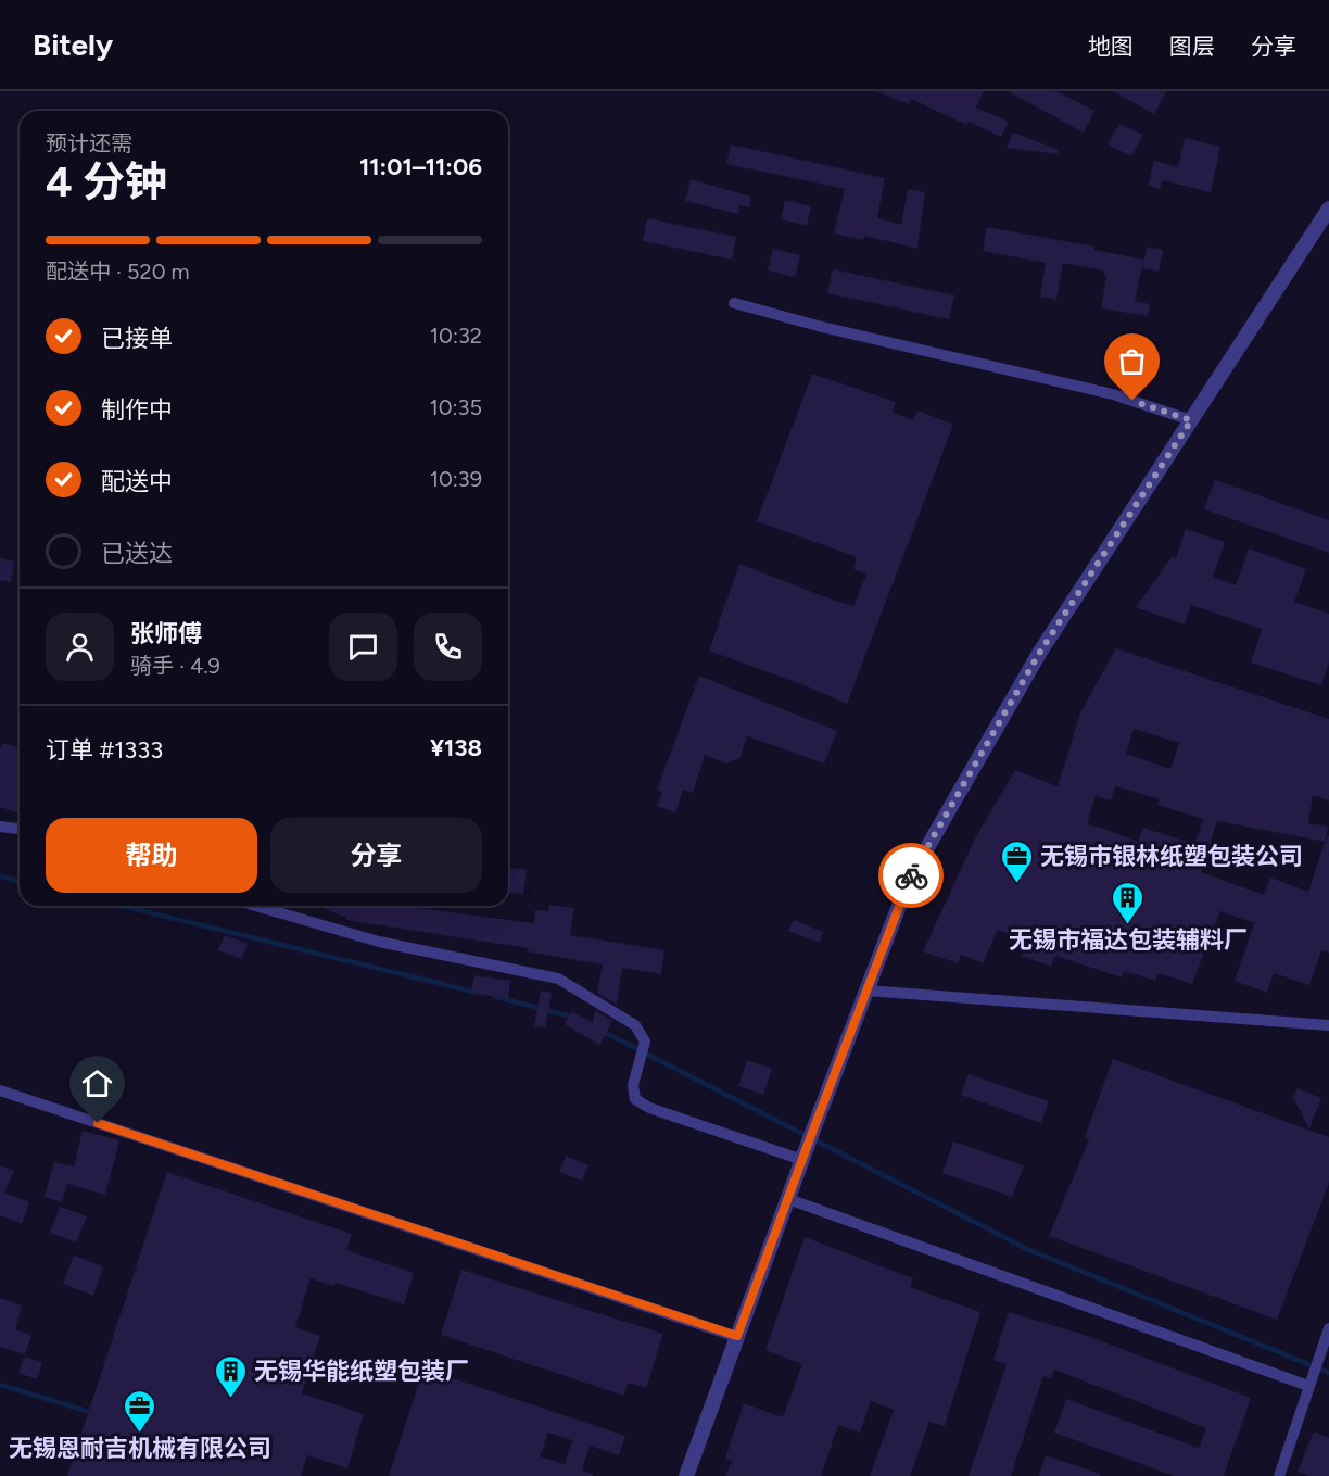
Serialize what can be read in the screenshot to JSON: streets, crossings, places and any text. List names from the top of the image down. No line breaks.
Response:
{"places":{"office":["无锡市银林纸塑包装公司","无锡恩耐吉机械有限公司"],"building":["无锡市福达包装辅料厂","无锡华能纸塑包装厂"]},"page":{"header":"Bitely","nav":["地图","图层","分享"],"heading":["4 分钟","预计还需","11:01–11:06"],"panel":["张师傅","骑手 · 4.9","订单 #1333","¥138"],"bar":"配送中 · 520 m","list":[["已接单","10:32"],["制作中","10:35"],["配送中","10:39"],"已送达"],"buttons":["帮助","分享"]}}
